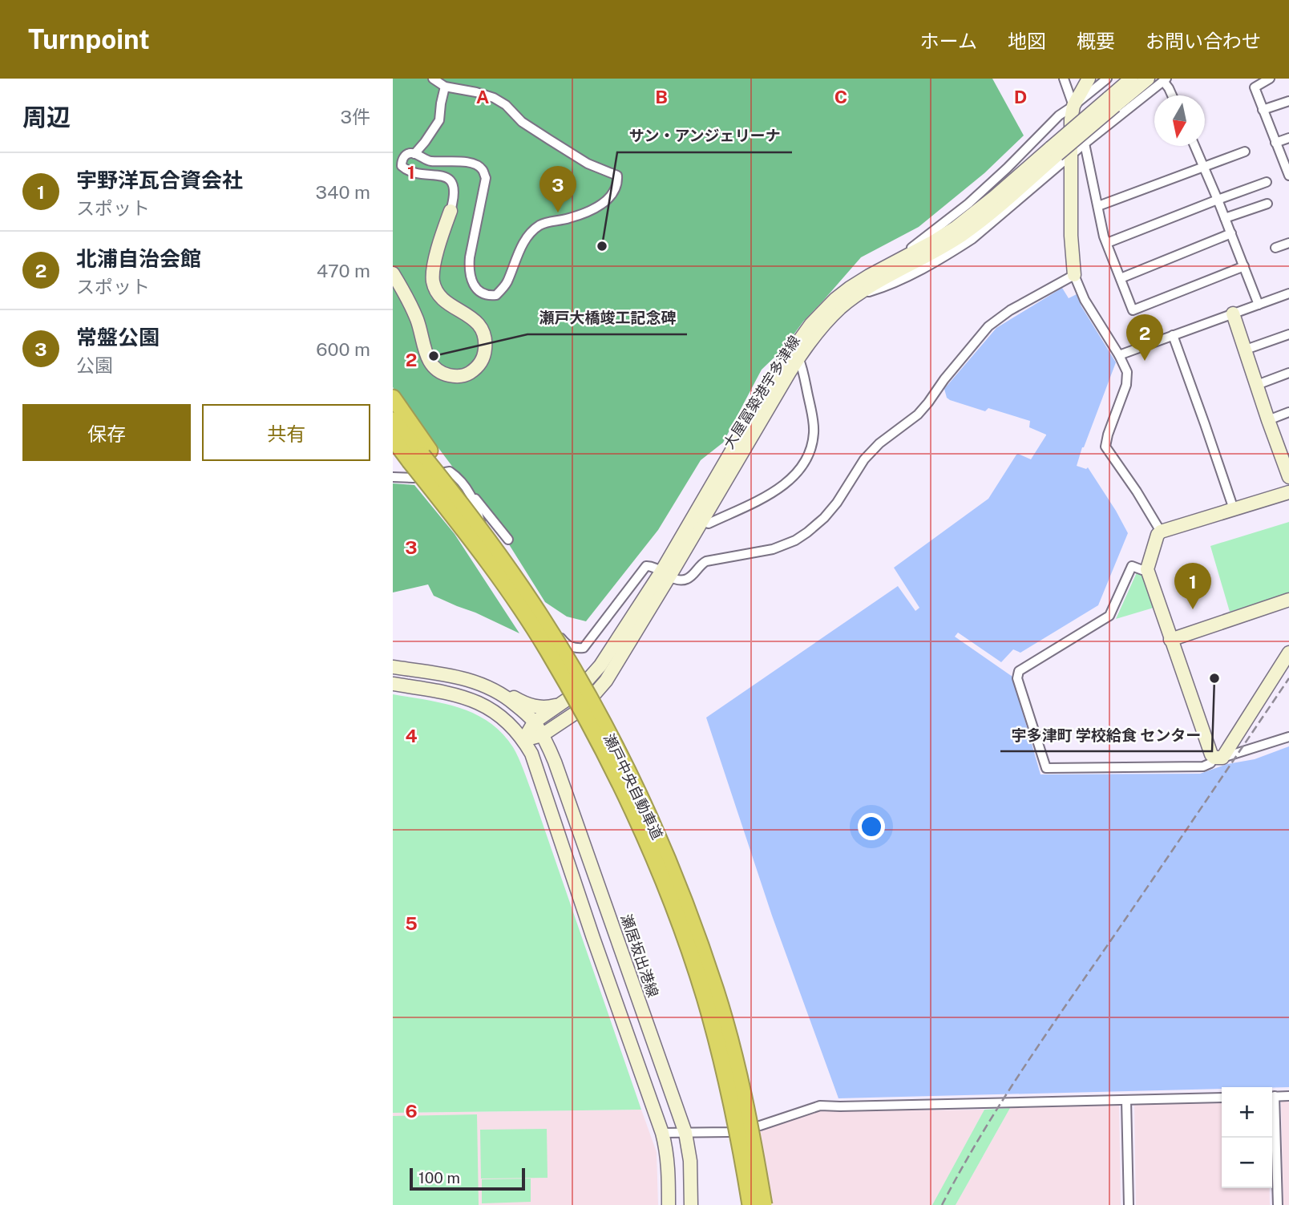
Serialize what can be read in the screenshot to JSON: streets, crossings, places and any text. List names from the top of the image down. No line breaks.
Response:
{"streets":{"highway":["瀬戸中央自動車道"],"main road":["大屋冨築港宇多津線","瀬居坂出港線"]},"crossings":[["大屋冨築港宇多津線","瀬居坂出港線"]],"places":["サン・アンジェリーナ","瀬戸大橋竣工記念碑","宇多津町 学校給食 センター"],"scale_bar":"100 m","north":"bottom","page":{"header":"Turnpoint","nav":["ホーム","地図","概要","お問い合わせ"],"heading":["周辺","3件"],"list":[{"mark":"1","name":"宇野洋瓦合資会社","note":"スポット","value":"340 m"},{"mark":"2","name":"北浦自治会館","note":"スポット","value":"470 m"},{"mark":"3","name":"常盤公園","note":"公園","value":"600 m"}],"pins":["3","2","1"],"buttons":["保存","共有"],"map_buttons":["+","−"],"scale":"100 m"},"grid":{"columns":["A","B","C","D"],"rows":["1","2","3","4","5","6"]}}
